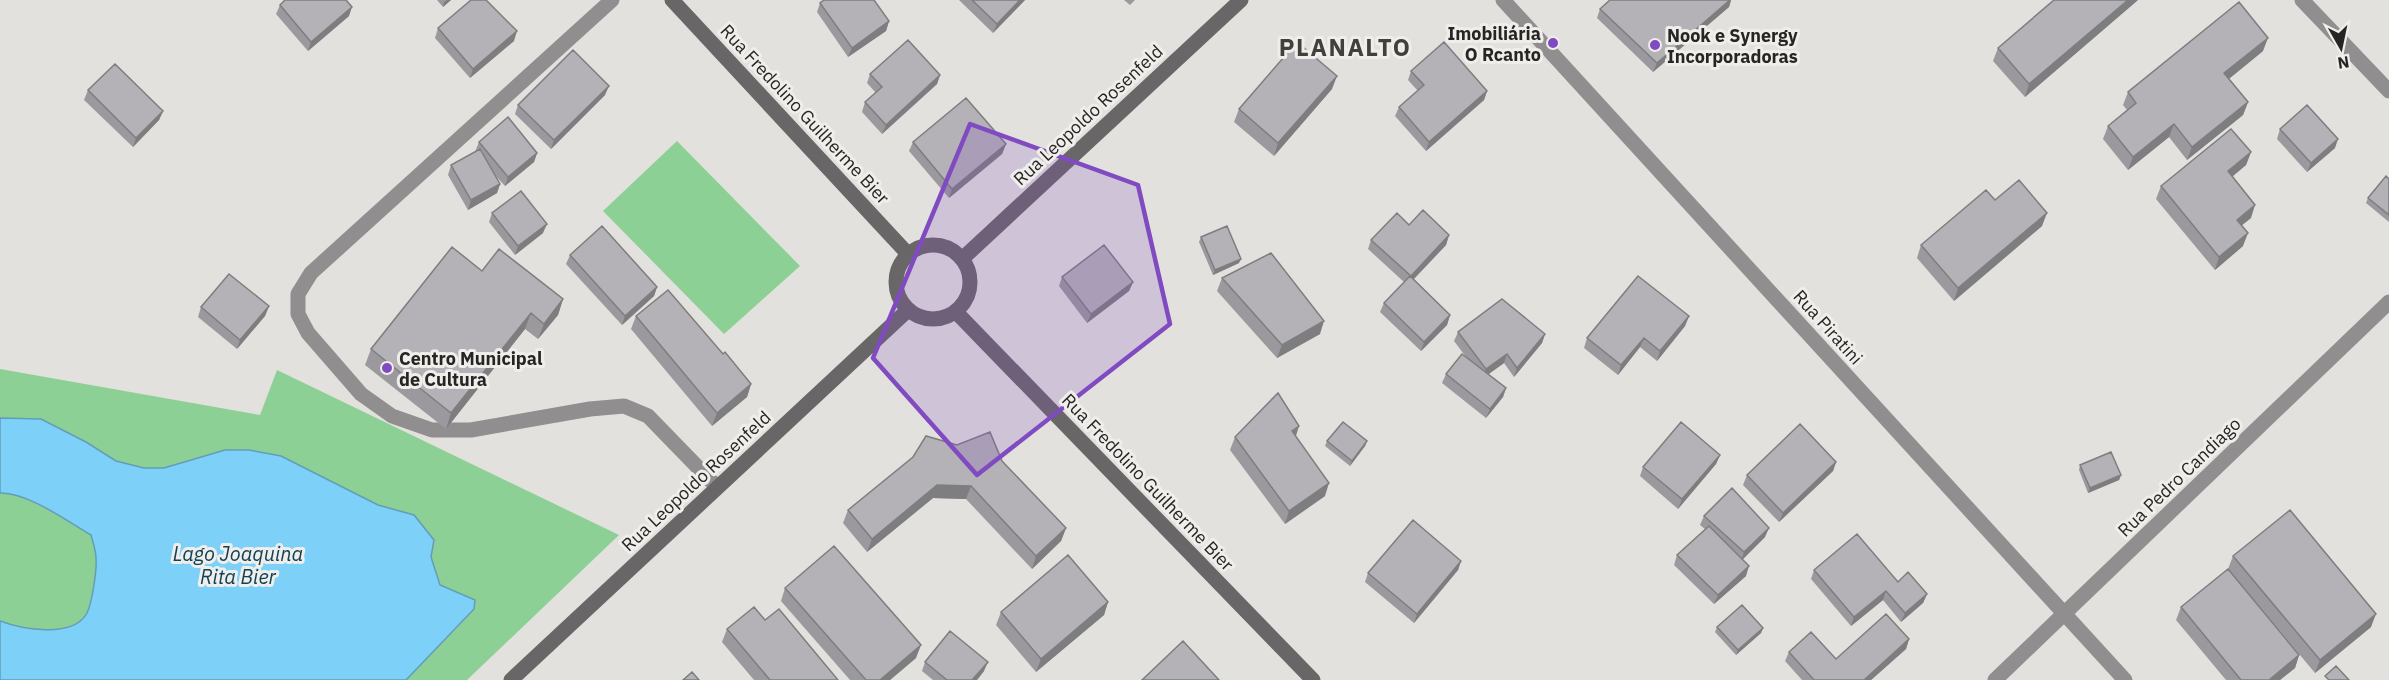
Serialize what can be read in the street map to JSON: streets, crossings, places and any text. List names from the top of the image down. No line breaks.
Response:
{"streets":{"street":["Rua Fredolino Guilherme Bier","Rua Leopoldo Rosenfeld","Rua Piratini","Rua Pedro Candiago"]},"crossings":[["Rua Fredolino Guilherme Bier","Rua Leopoldo Rosenfeld"],["Rua Piratini","Rua Pedro Candiago"]],"districts":["PLANALTO"],"water":["Lago Joaquina Rita Bier"],"places":["Imobiliária O Rcanto","Nook e Synergy Incorporadoras","Centro Municipal de Cultura"],"north":"bottom"}
